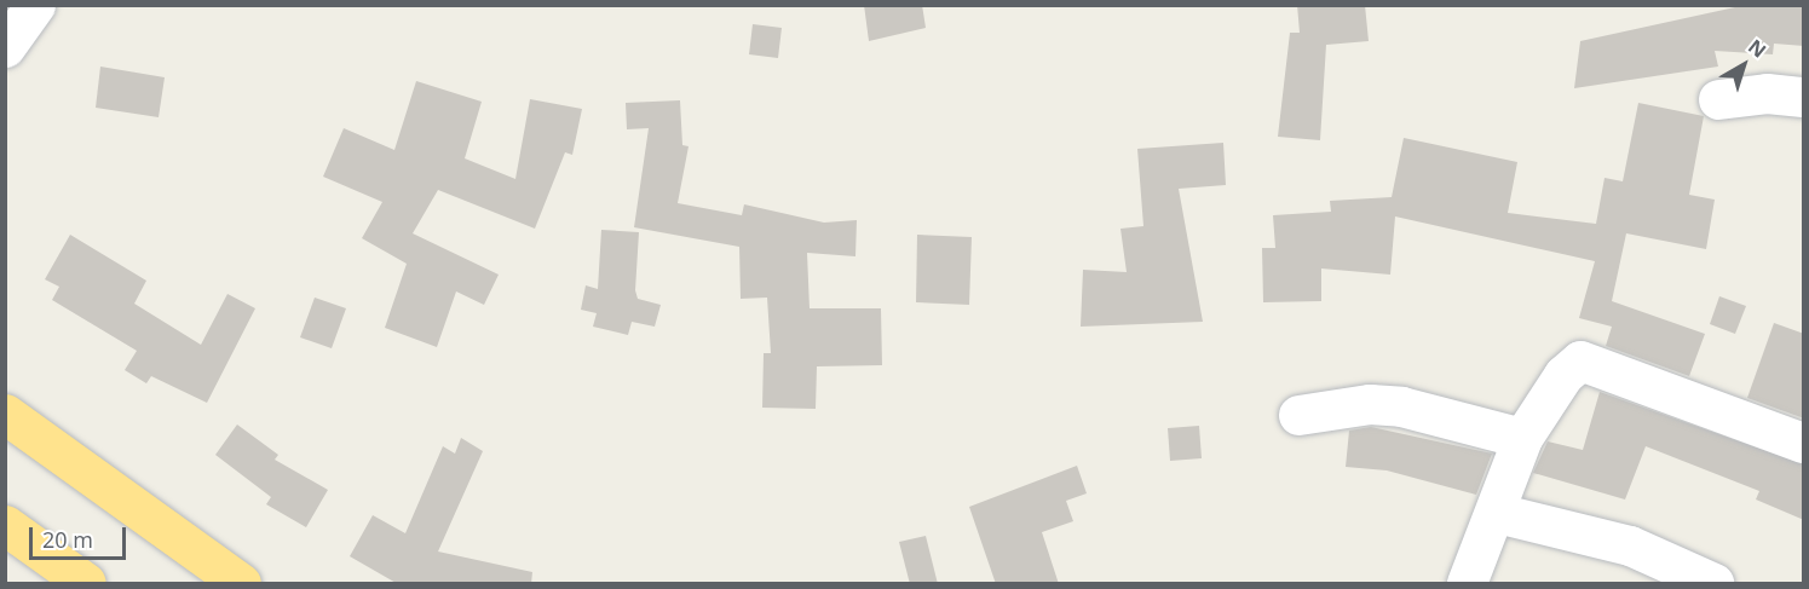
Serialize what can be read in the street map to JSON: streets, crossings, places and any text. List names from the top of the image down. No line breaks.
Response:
{"scale_bar":"20 m","north":"top right"}
